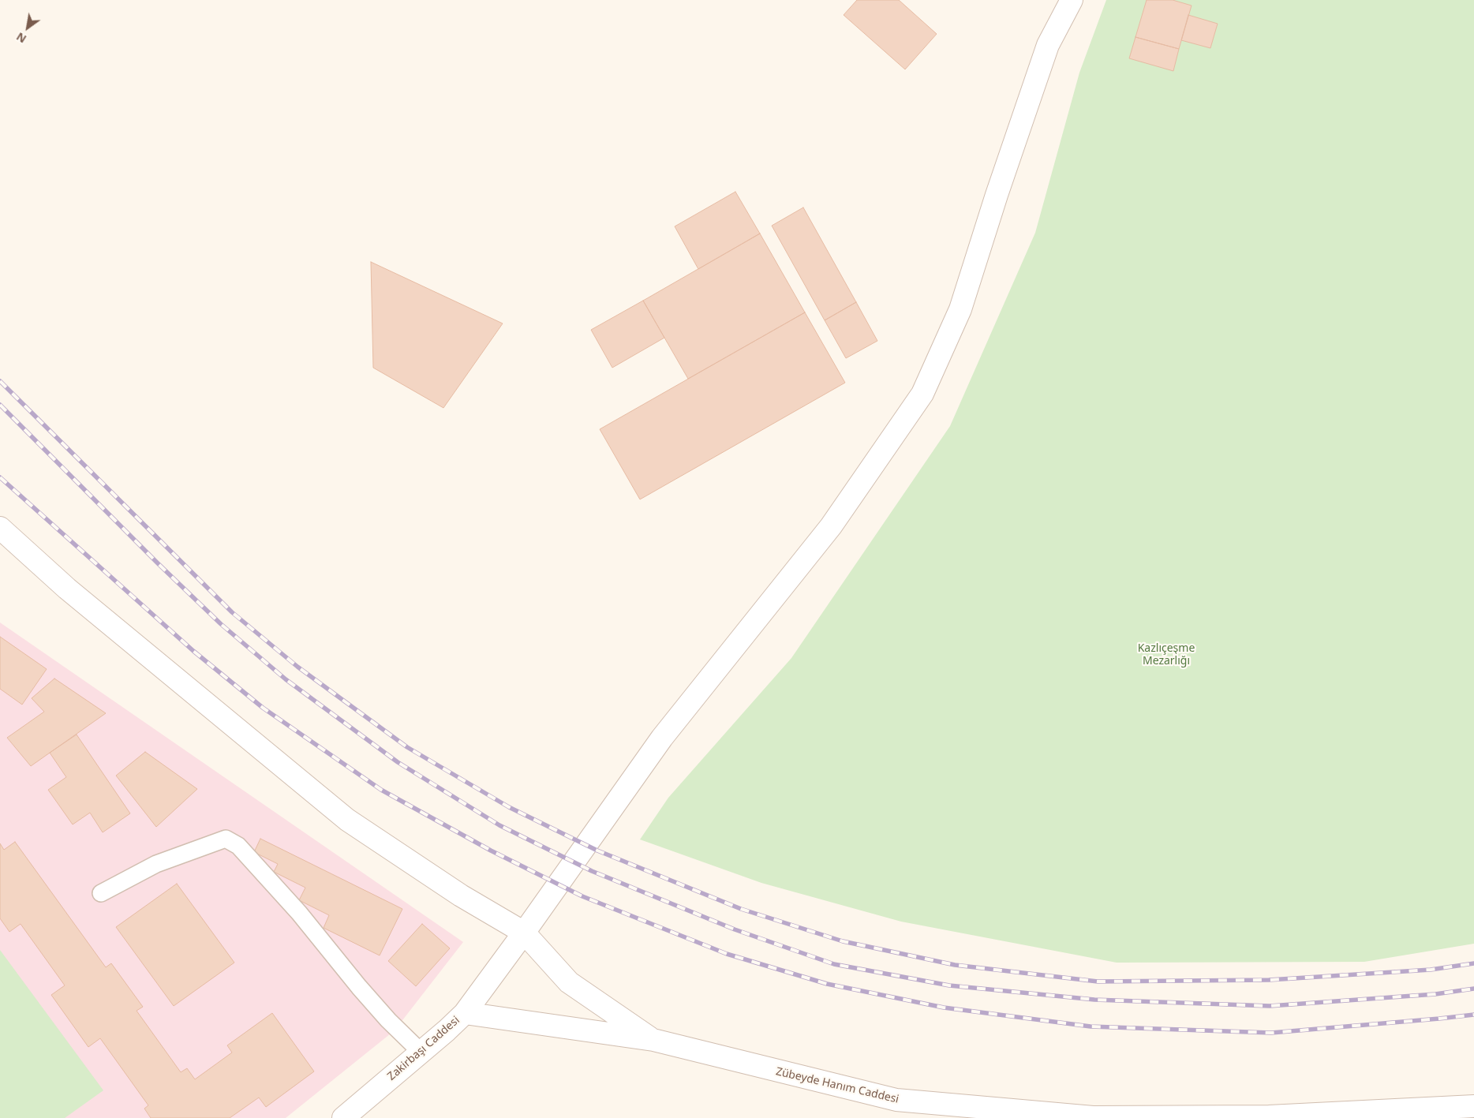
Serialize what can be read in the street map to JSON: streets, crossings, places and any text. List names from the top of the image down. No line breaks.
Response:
{"streets":{"street":["Zakirbaşı Caddesi","Zübeyde Hanım Caddesi"]},"parks":["Kazlıçeşme Mezarlığı"],"north":"bottom left"}
